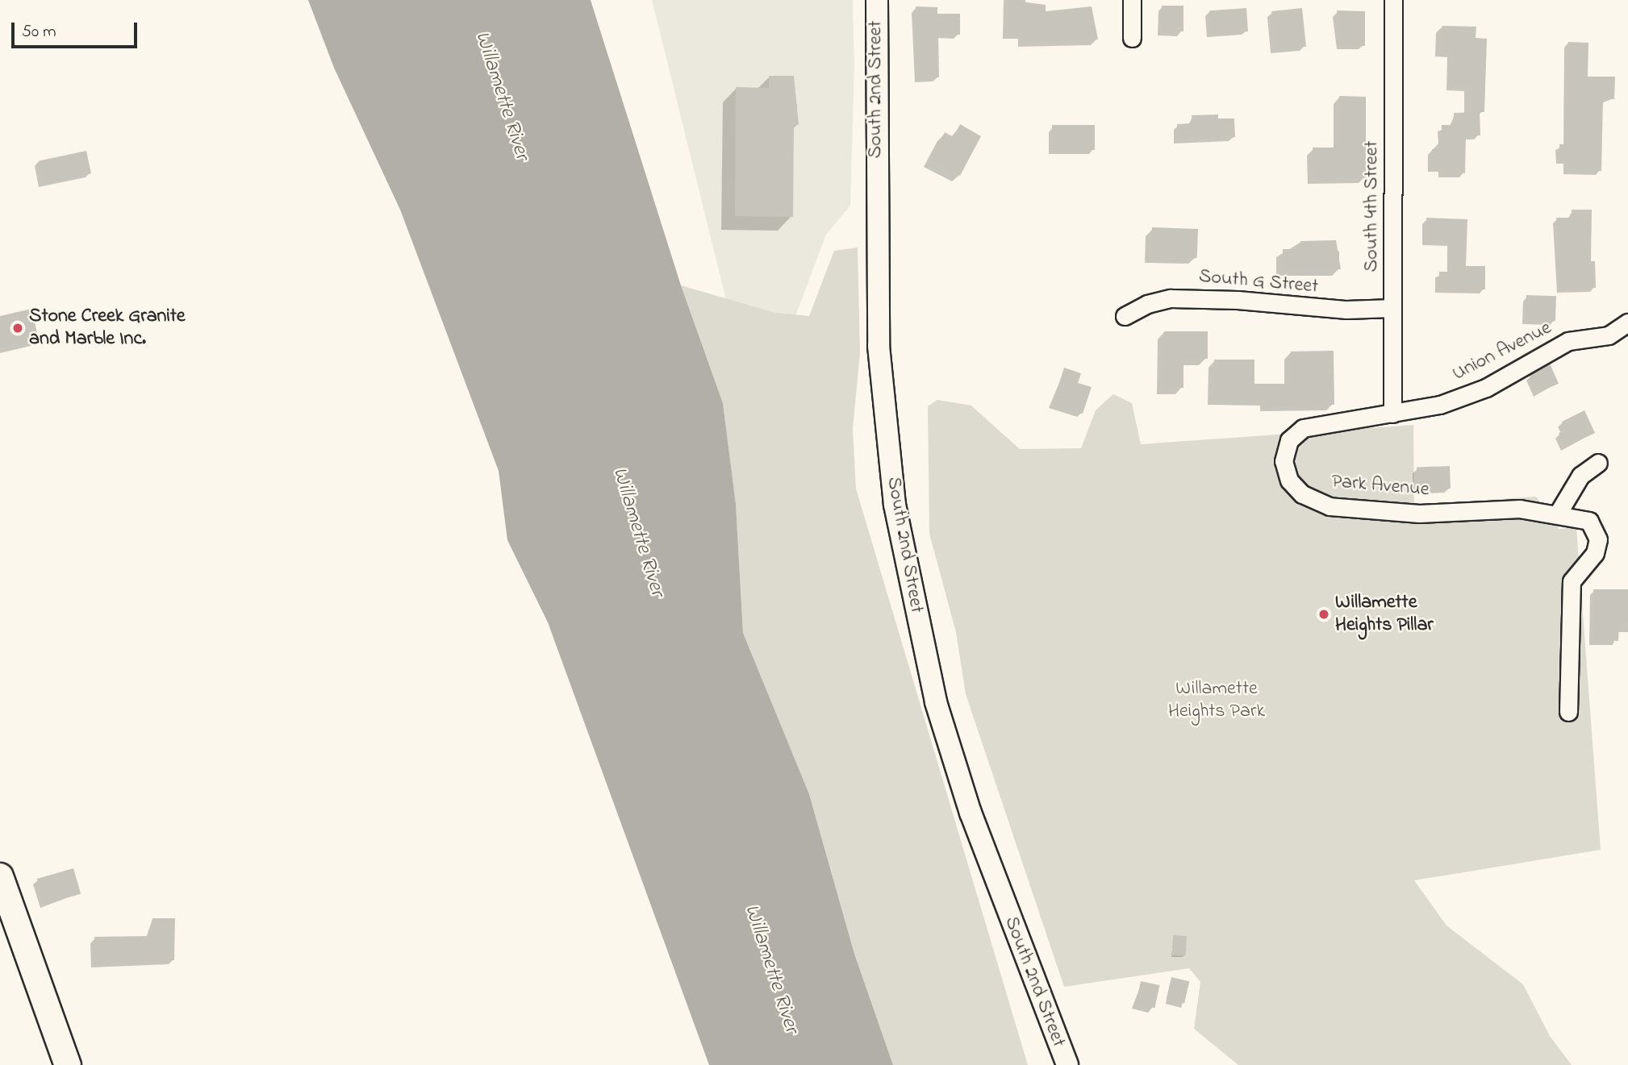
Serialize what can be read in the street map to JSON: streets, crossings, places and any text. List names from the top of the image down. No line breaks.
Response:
{"streets":{"street":["South 2nd Street","South 4th Street","South G Street","Union Avenue","Park Avenue"]},"crossings":[["South 4th Street","South G Street"],["South 4th Street","Union Avenue"],["South 4th Street","Park Avenue"],["Union Avenue","Park Avenue"]],"water":["Willamette River"],"parks":["Willamette Heights Park"],"places":["Stone Creek Granite and Marble Inc.","Willamette Heights Pillar"],"scale_bar":"50 m"}
